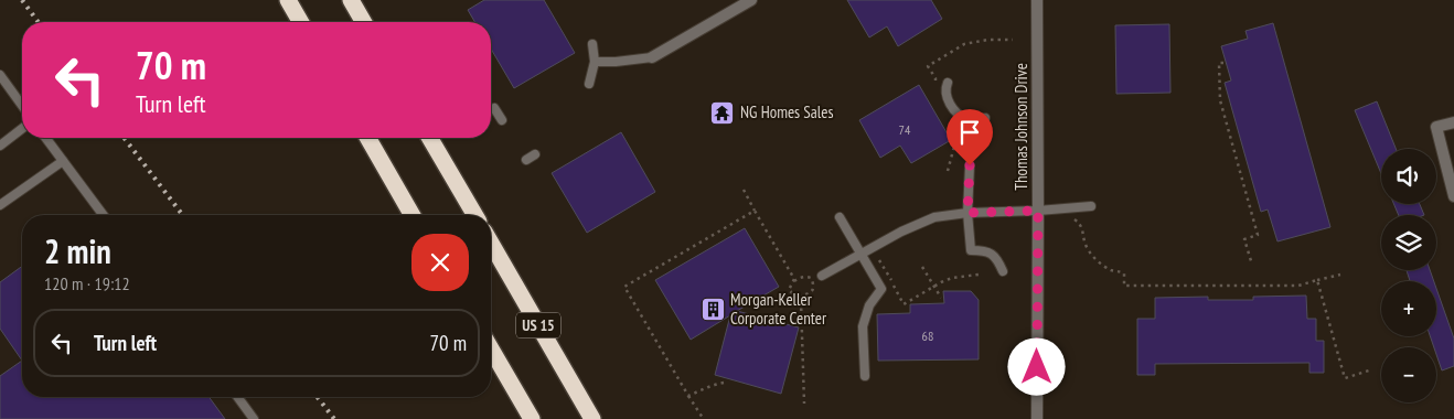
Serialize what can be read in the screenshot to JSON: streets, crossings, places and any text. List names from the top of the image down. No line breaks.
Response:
{"streets":{"highway":["US 15"],"street":["Thomas Johnson Drive"]},"places":{"temple":["NG Homes Sales"],"building":["Morgan-Keller Corporate Center"]},"house_numbers":["74","68"],"page":{"turn":["70 m","Turn left"],"map_buttons":["+","−"],"heading":["2 min","120 m · 19:12"],"list":[{"name":"Turn left","value":"70 m"}]}}
